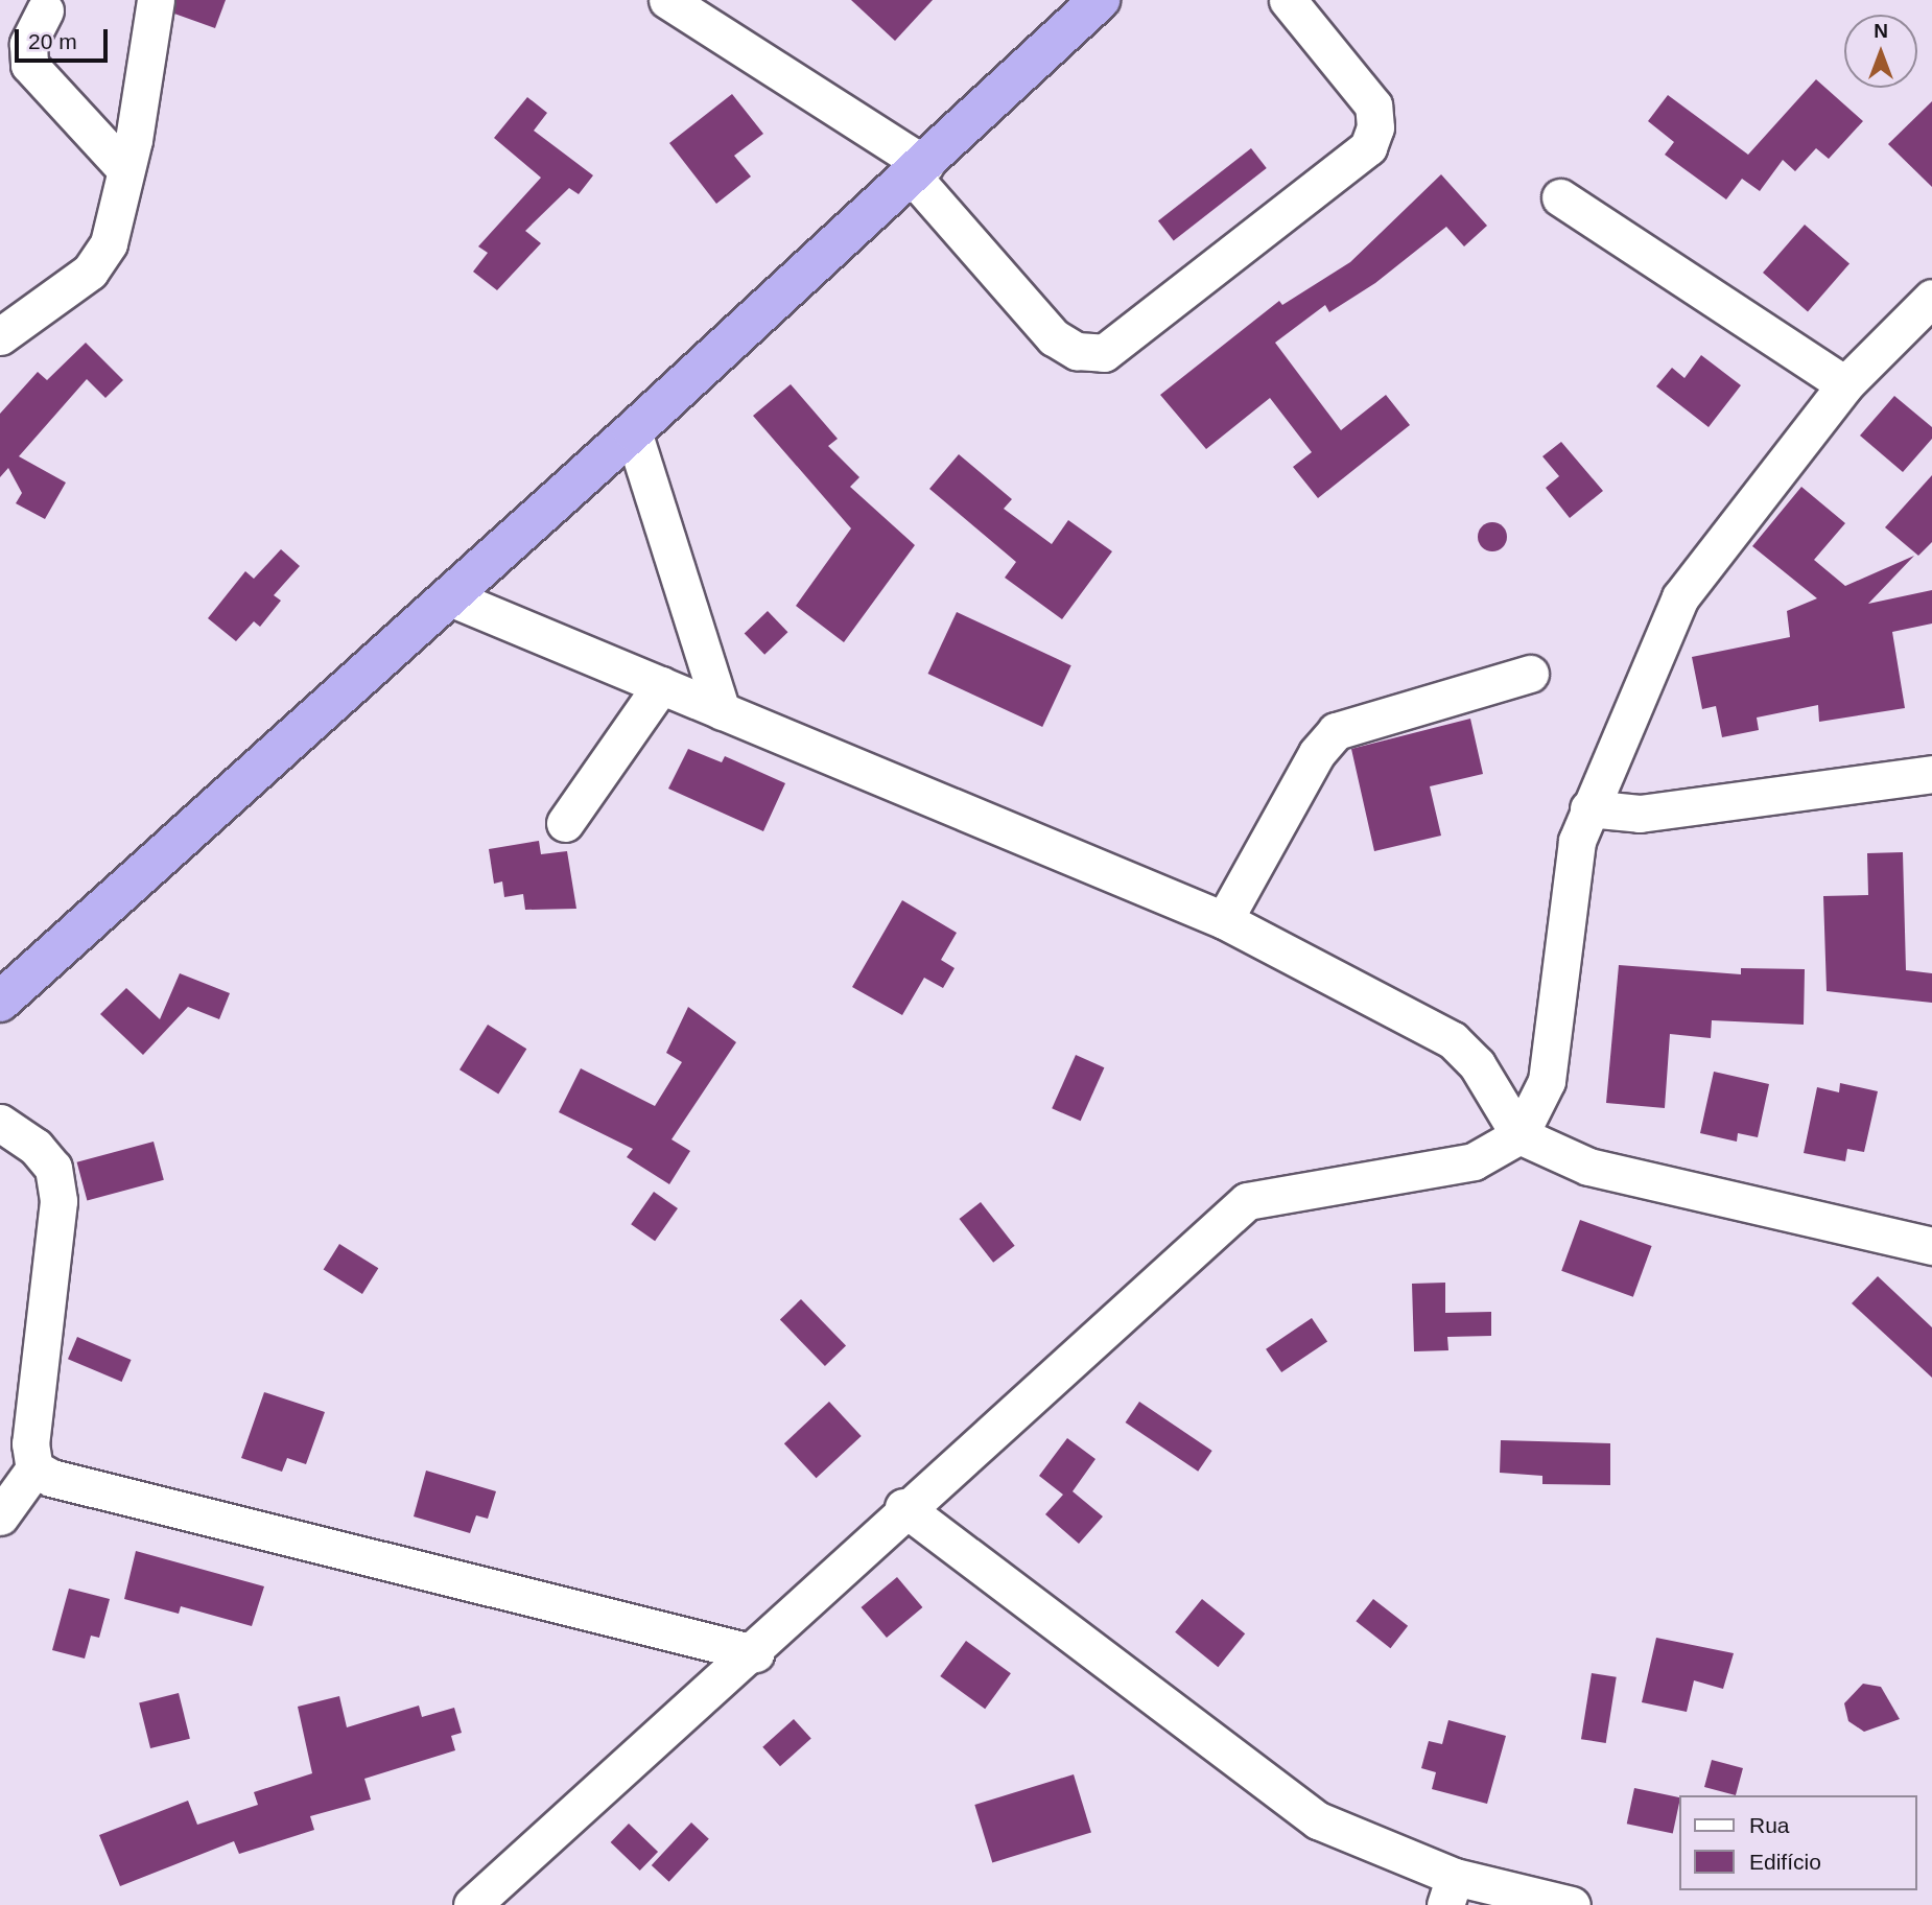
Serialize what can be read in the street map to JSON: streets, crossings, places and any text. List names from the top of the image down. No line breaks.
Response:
{"legend":["Rua","Edifício"],"scale_bar":"20 m","north":"top"}
